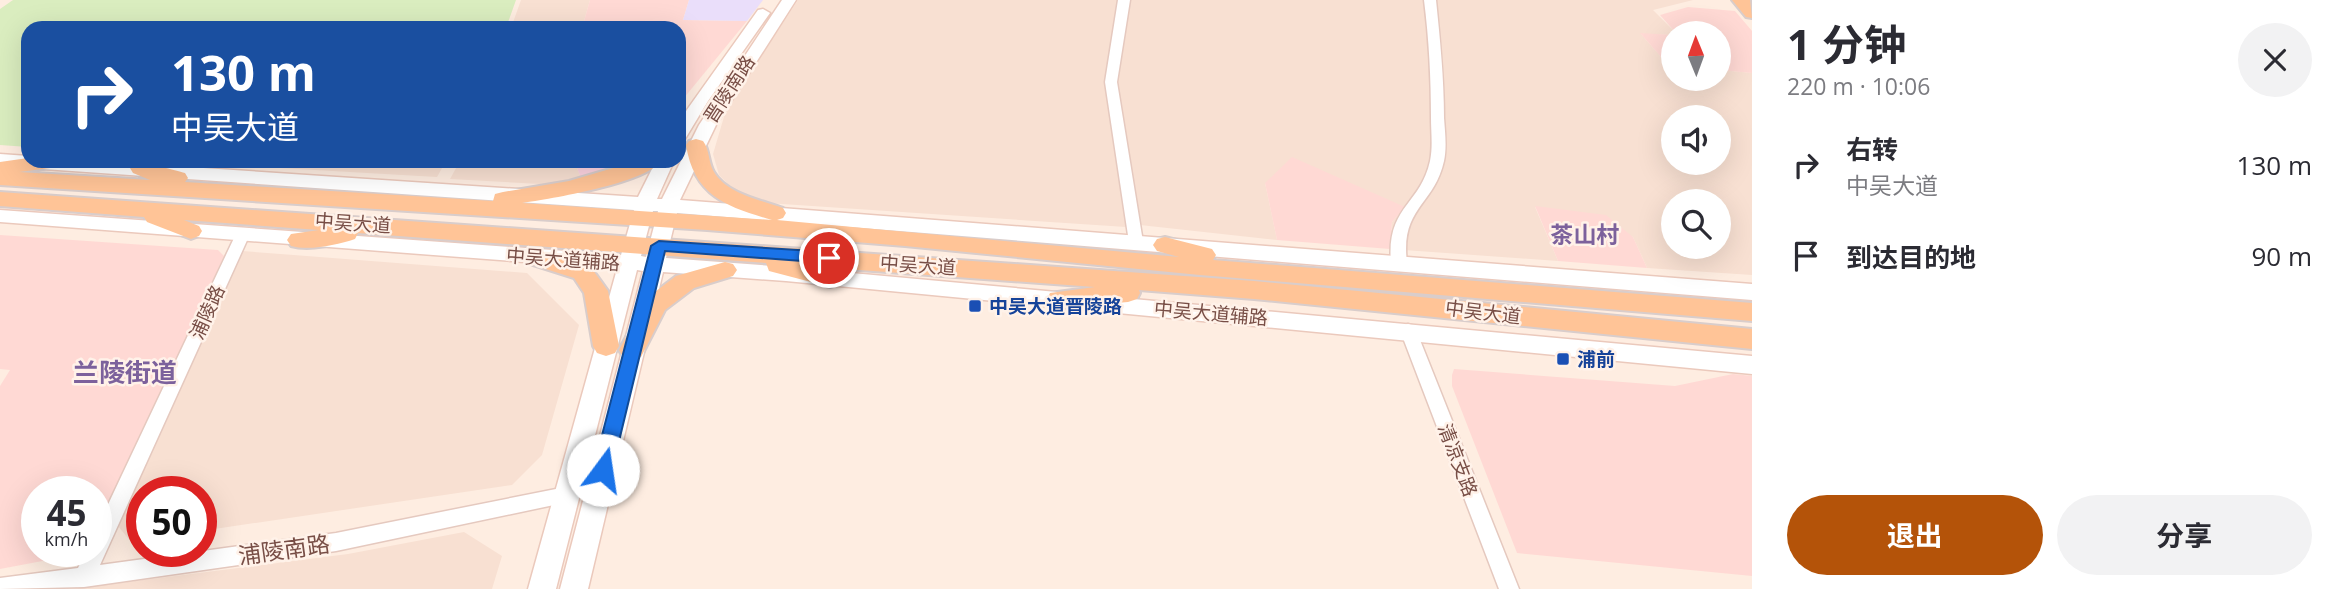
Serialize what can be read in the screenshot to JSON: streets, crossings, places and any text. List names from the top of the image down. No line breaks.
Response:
{"streets":{"main road":["晋陵南路","中吴大道","中吴大道辅路"],"street":["浦陵路","清凉支路","浦陵南路"]},"crossings":[["晋陵南路","中吴大道"],["中吴大道","中吴大道辅路"],["中吴大道辅路","浦陵路"],["中吴大道辅路","清凉支路"],["浦陵路","浦陵南路"]],"districts":["茶山村","兰陵街道"],"places":{"transit":["中吴大道晋陵路","浦前"]},"north":"top","page":{"heading":["1 分钟","220 m · 10:06"],"turn":["130 m","中吴大道"],"list":[{"name":"右转","note":"中吴大道","value":"130 m"},{"name":"到达目的地","value":"90 m"}],"speed":"45 km/h","limit":"50","buttons":["退出","分享"]}}
